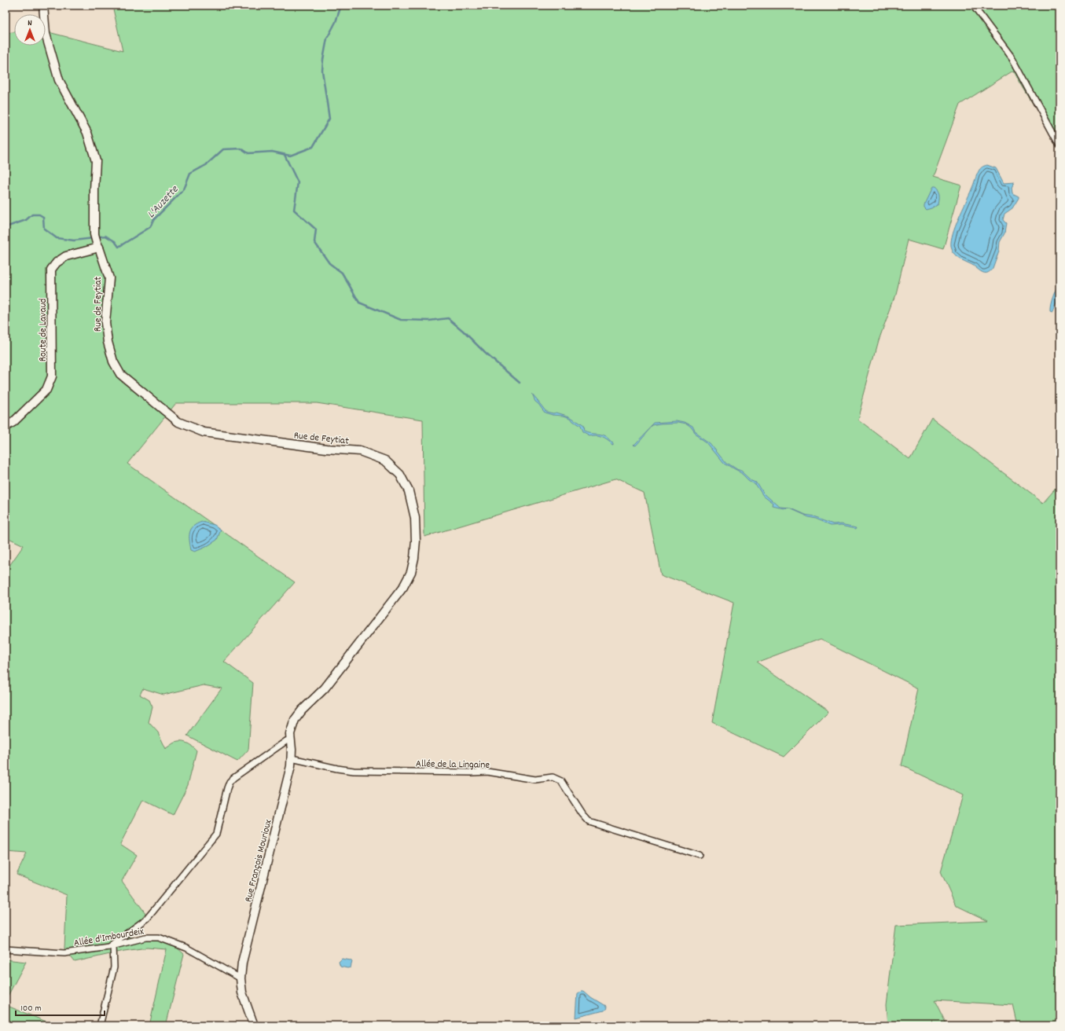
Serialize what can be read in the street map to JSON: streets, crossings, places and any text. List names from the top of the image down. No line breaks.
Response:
{"streets":{"street":["Rue de Feytiat","Route de Lavaud","Allée de la Lingaine","Rue François Mourioux","Allée d'Imbourdeix"]},"crossings":[["Rue de Feytiat","Route de Lavaud"],["Rue de Feytiat","Rue François Mourioux"],["Allée de la Lingaine","Rue François Mourioux"],["Rue François Mourioux","Allée d'Imbourdeix"]],"water":["L'Auzette"],"scale_bar":"100 m","north":"top"}
